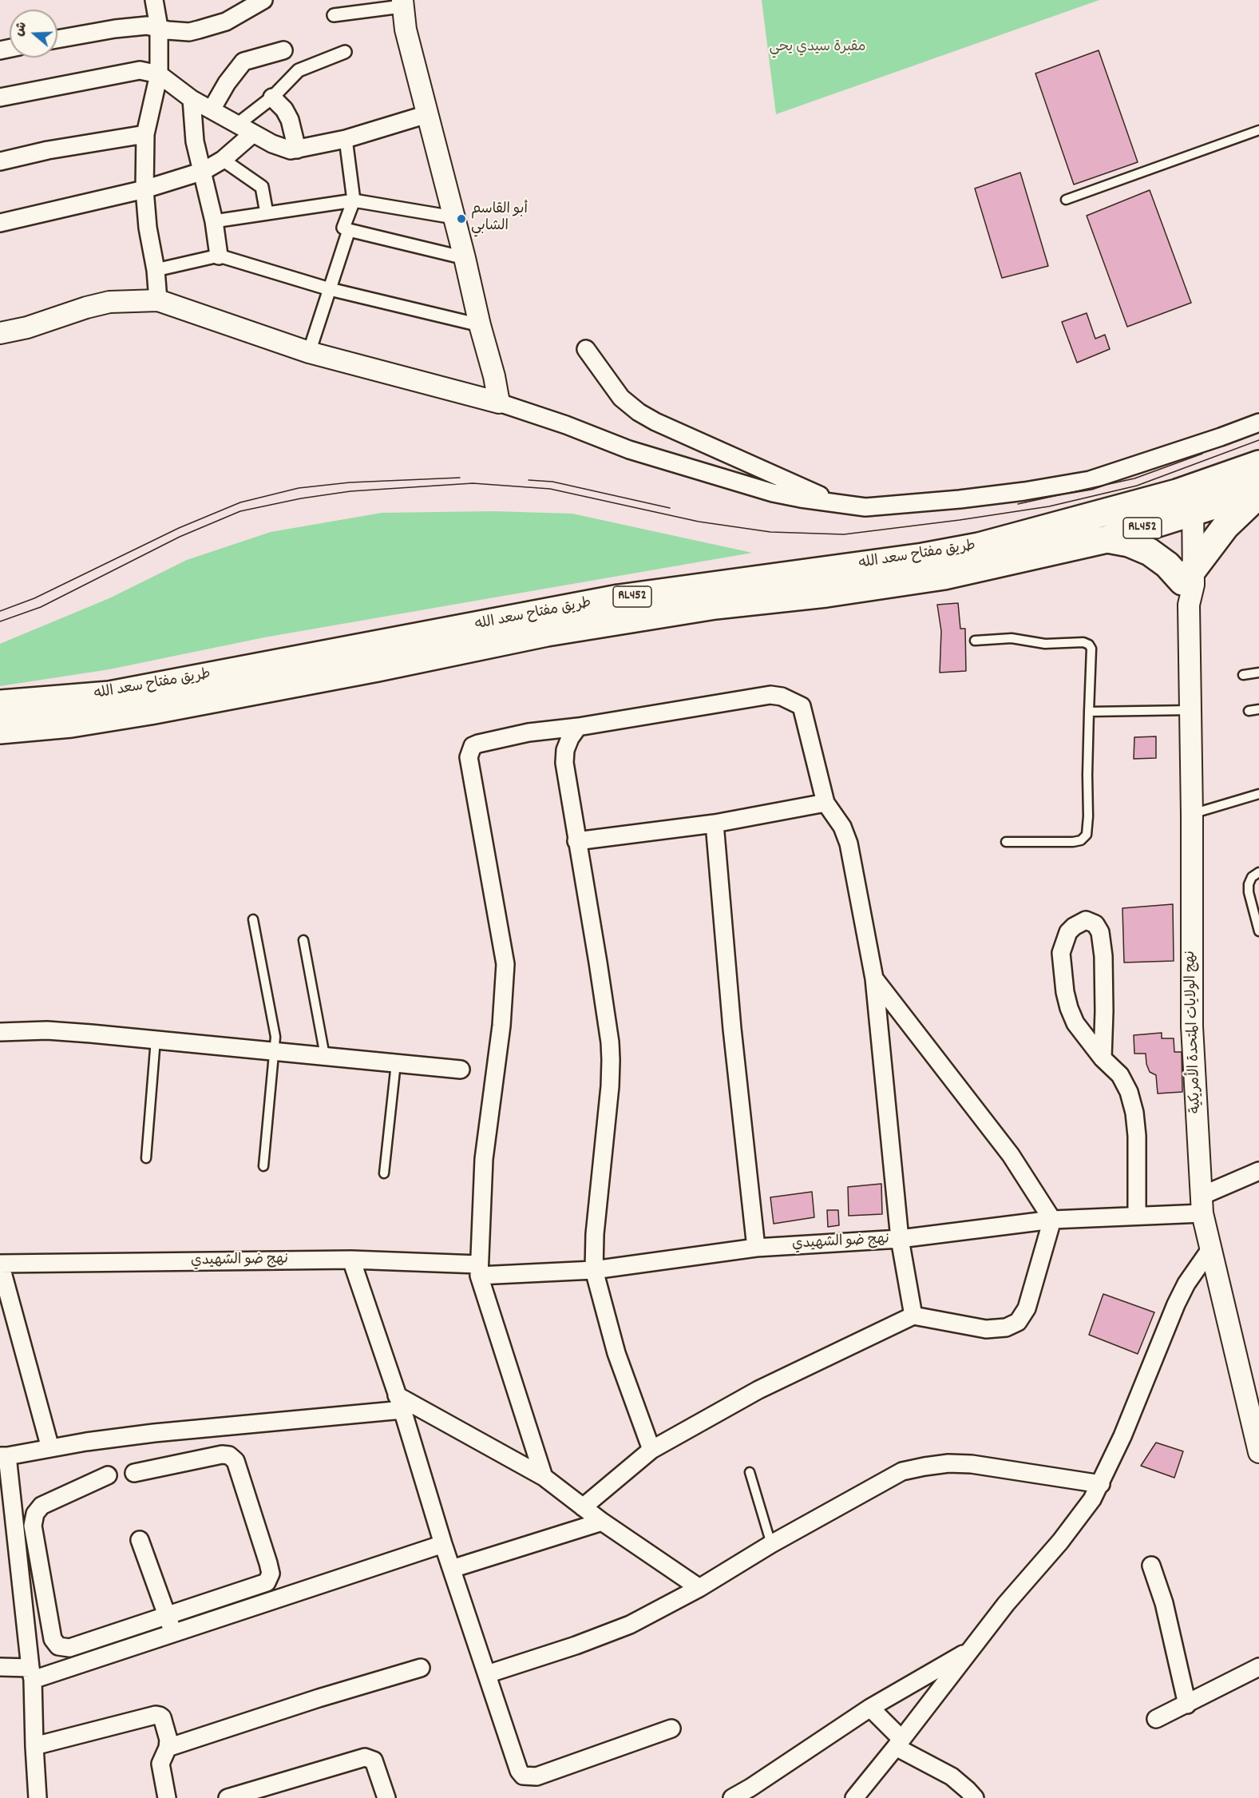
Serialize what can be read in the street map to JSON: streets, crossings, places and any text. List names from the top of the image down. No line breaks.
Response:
{"streets":{"highway":["RL452","طريق مفتاح سعد الله"],"street":["نهج الولايات المتحدة الأمريكية","نهج ضو الشهيدي"]},"crossings":[["طريق مفتاح سعد الله","نهج الولايات المتحدة الأمريكية"],["نهج الولايات المتحدة الأمريكية","نهج ضو الشهيدي"]],"parks":["مقبرة سيدي يحي"],"places":["أبو القاسم الشابي"],"north":"left"}
